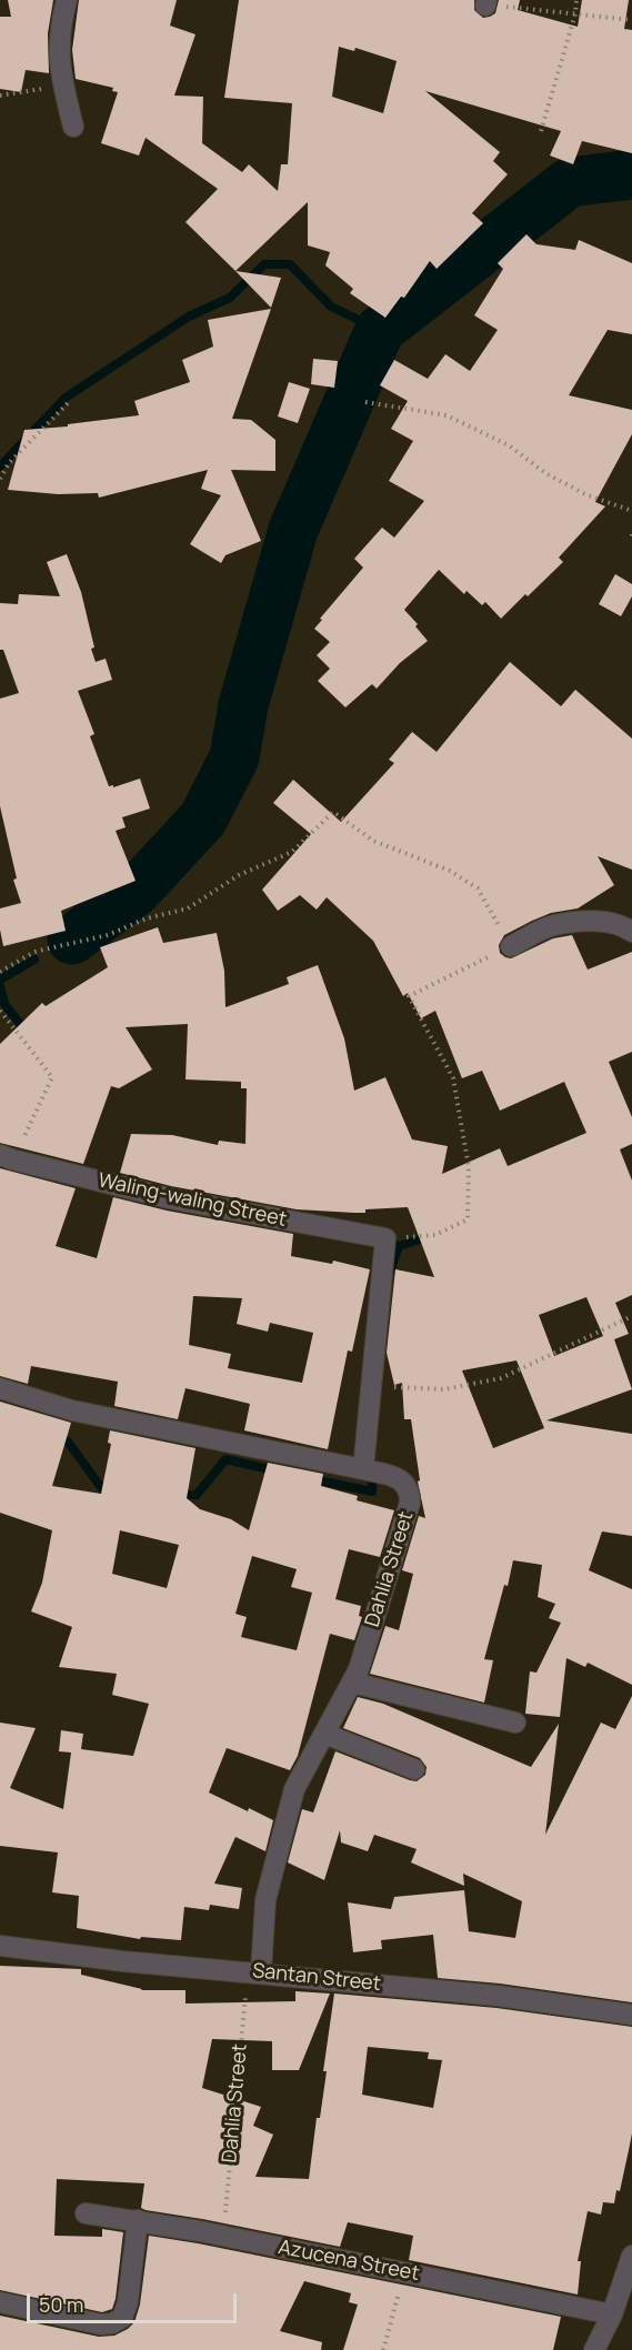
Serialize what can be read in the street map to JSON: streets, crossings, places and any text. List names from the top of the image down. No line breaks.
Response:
{"streets":{"street":["Waling-waling Street","Dahlia Street","Santan Street","Azucena Street"]},"crossings":[["Dahlia Street","Santan Street"],["Dahlia Street","Azucena Street"]],"scale_bar":"50 m"}
